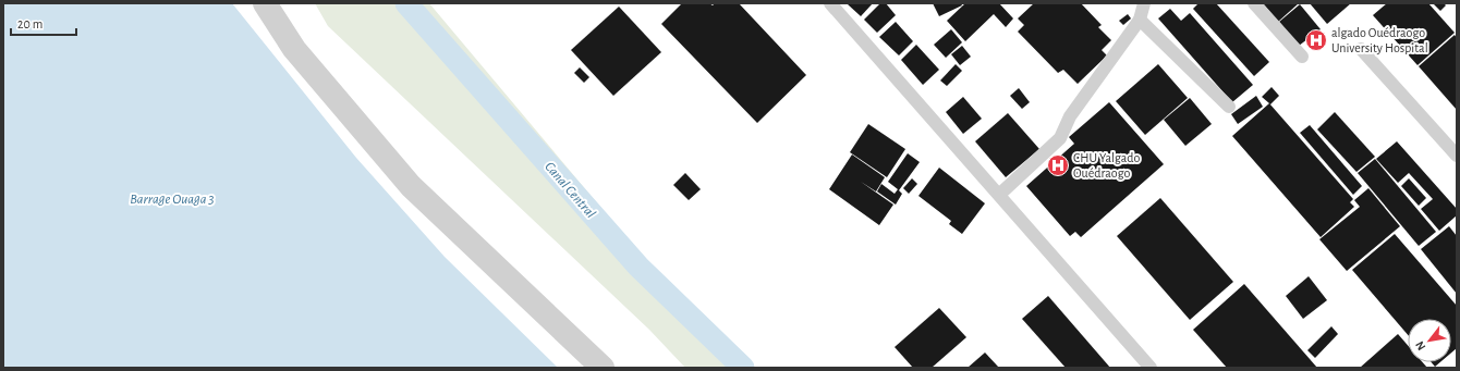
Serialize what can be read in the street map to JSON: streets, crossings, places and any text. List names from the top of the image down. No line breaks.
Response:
{"water":["Canal Central","Barrage Ouaga 3"],"places":{"hospital":["algado Ouédraogo University Hospital","CHU Yalgado Ouédraogo"]},"scale_bar":"20 m","north":"bottom left"}
